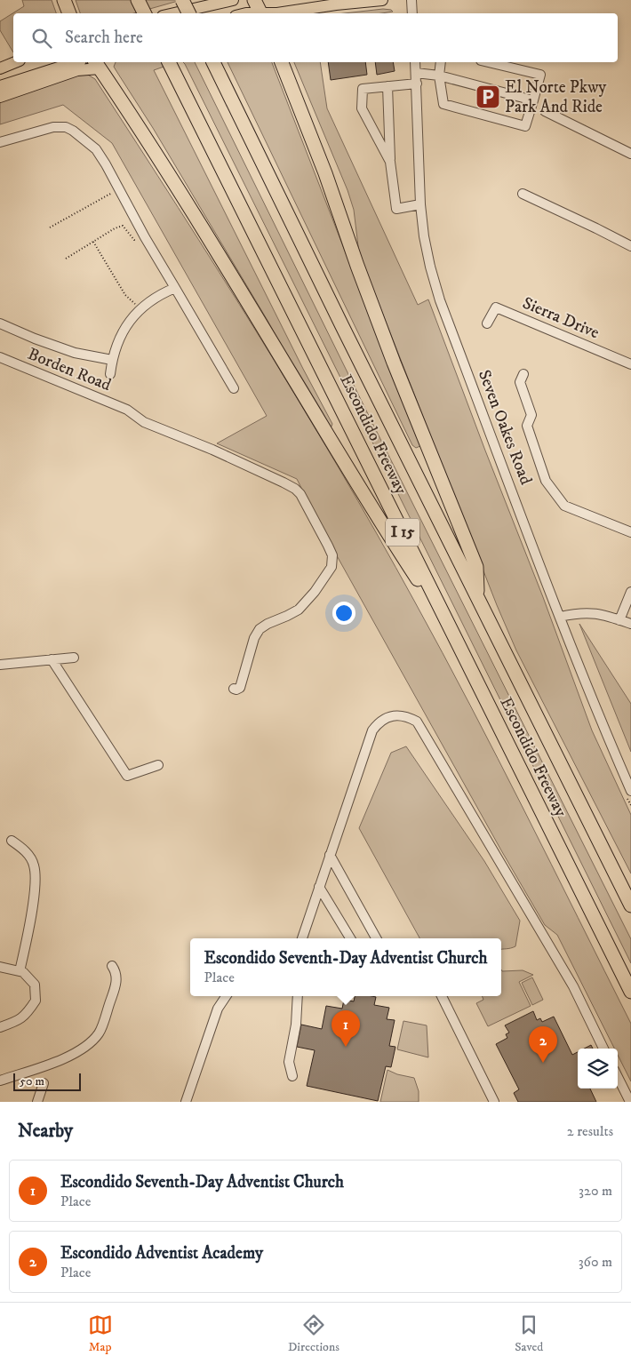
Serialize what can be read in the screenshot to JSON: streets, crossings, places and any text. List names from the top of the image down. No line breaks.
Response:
{"streets":{"highway":["Escondido Freeway","I 15"],"street":["Sierra Drive","Borden Road","Seven Oakes Road"]},"places":{"parking":["El Norte Pkwy Park And Ride"]},"scale_bar":"50 m","page":{"search":"Search here","popup":["Escondido Seventh-Day Adventist Church","Place"],"pins":["1","2"],"scale":"50 m","heading":["Nearby","2 results"],"list":[{"mark":"1","name":"Escondido Seventh-Day Adventist Church","note":"Place","value":"320 m"},{"mark":"2","name":"Escondido Adventist Academy","note":"Place","value":"360 m"}],"nav":["Map","Directions","Saved"]}}
